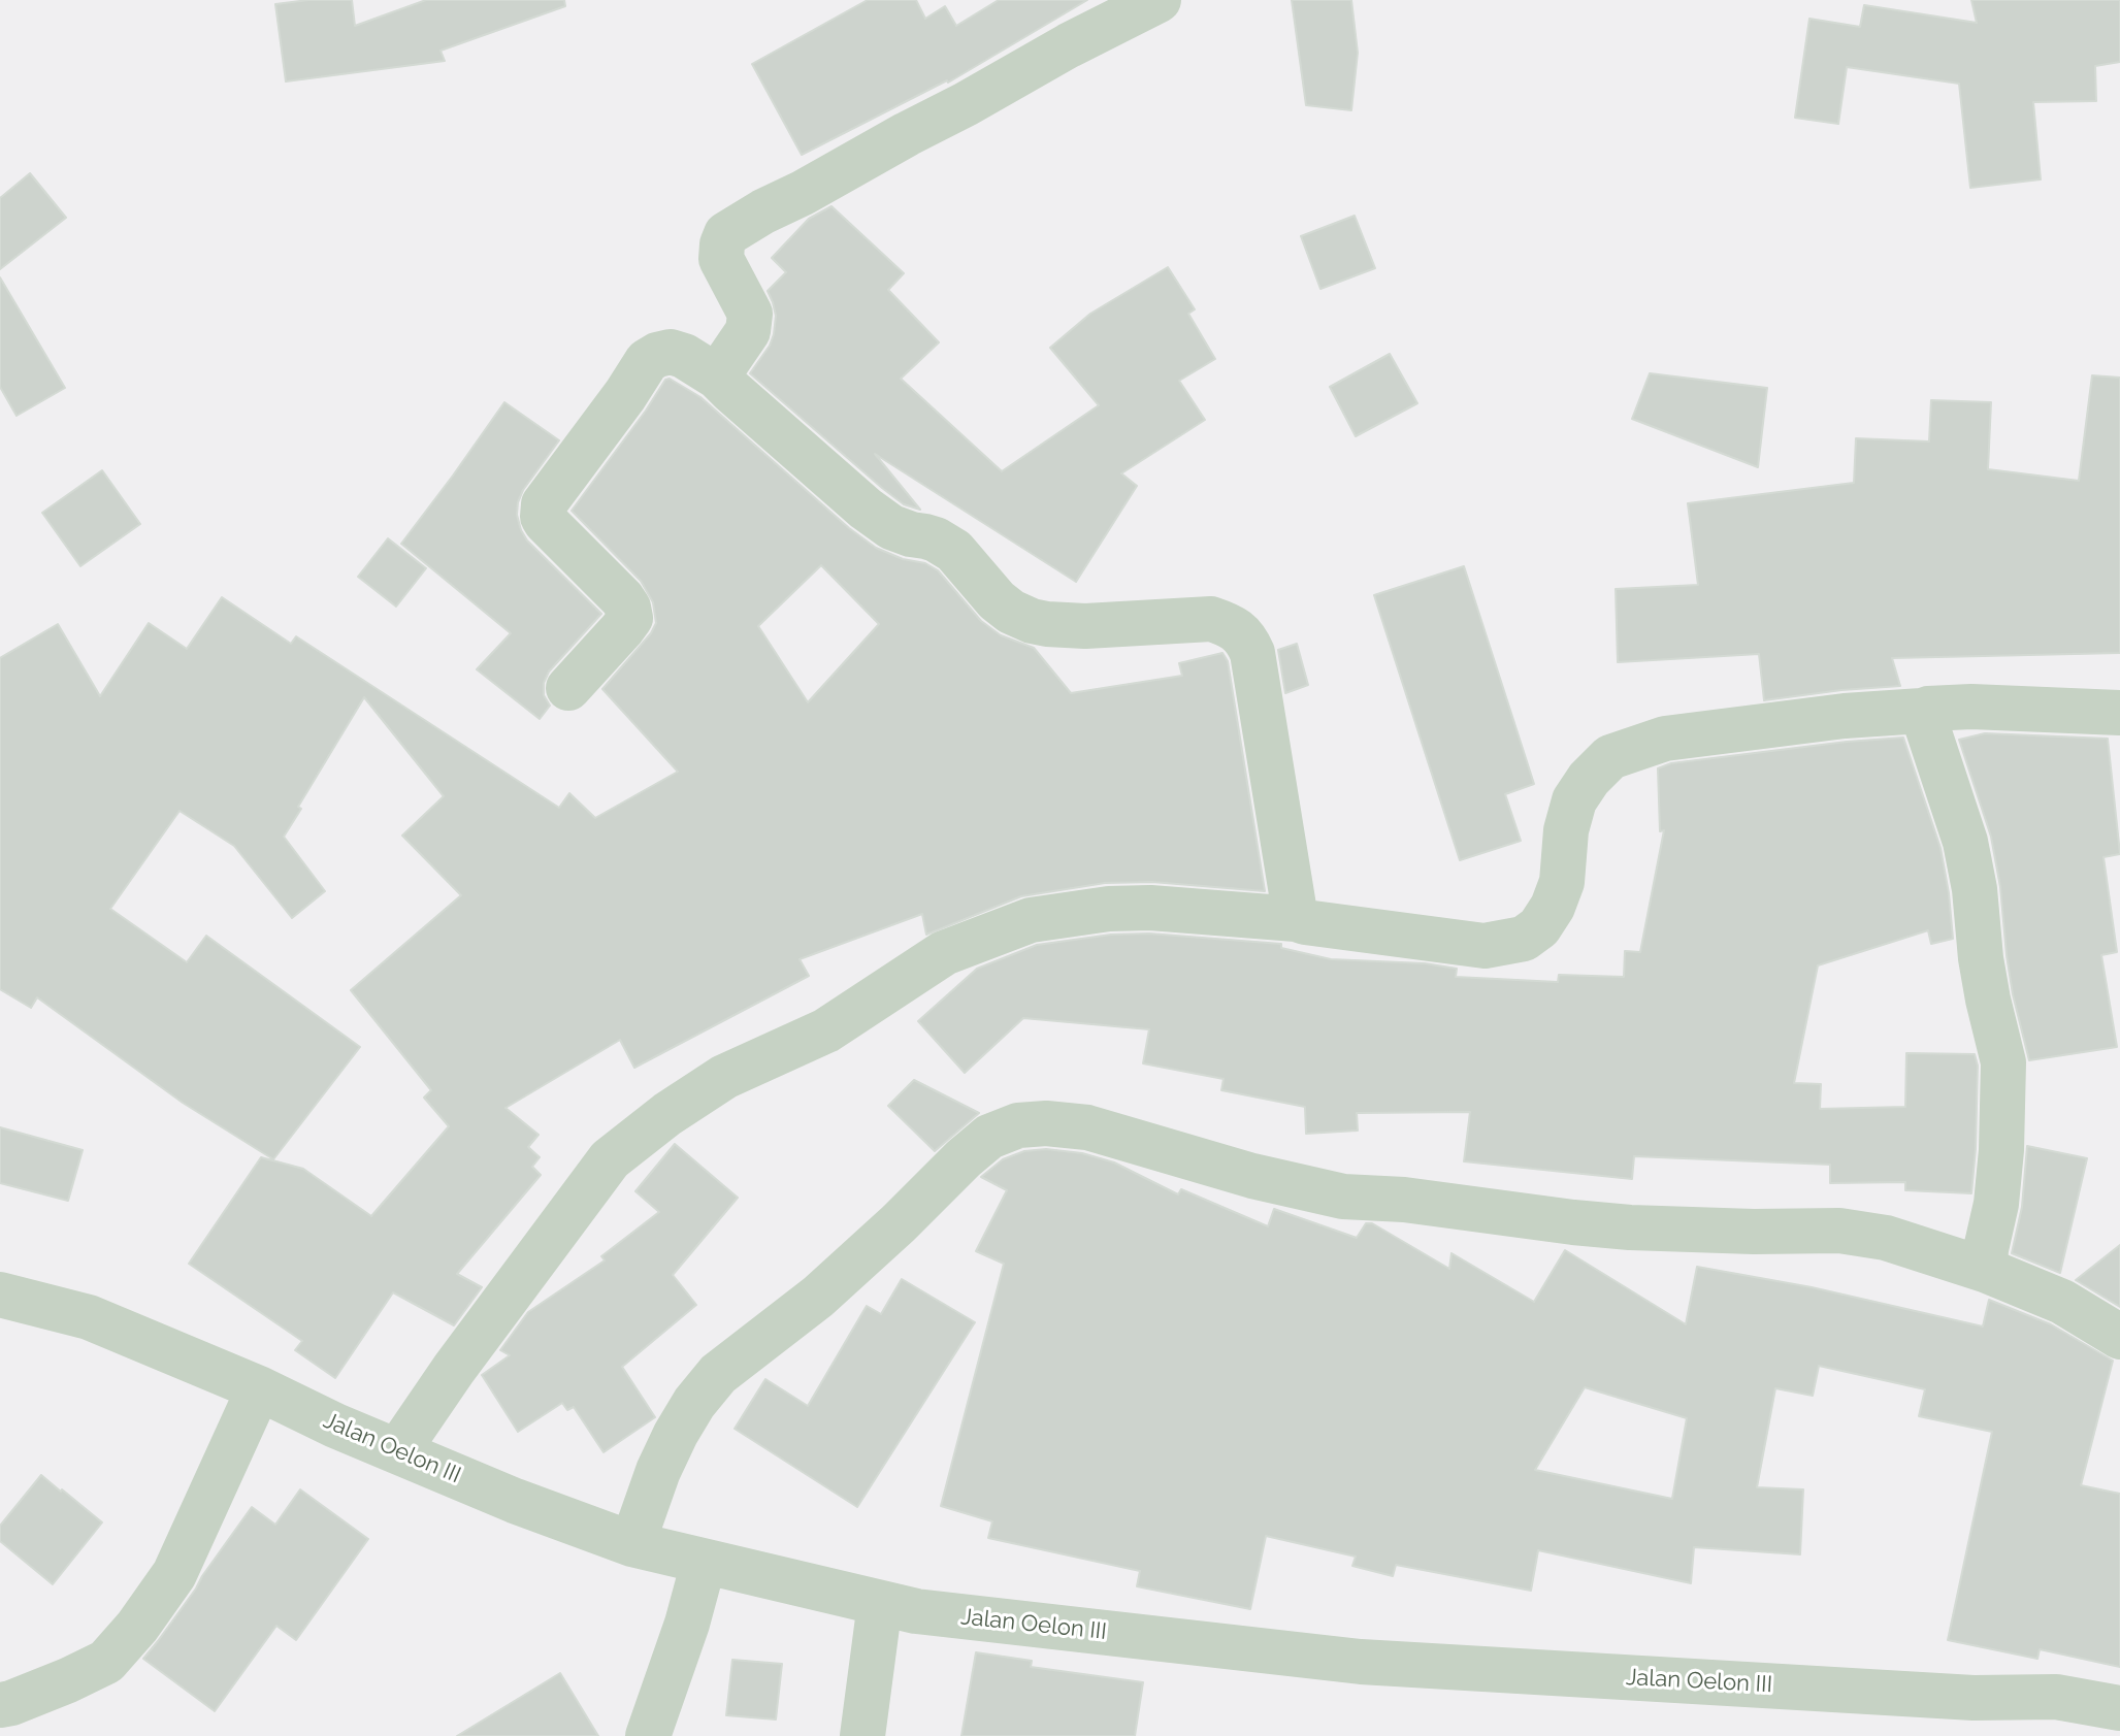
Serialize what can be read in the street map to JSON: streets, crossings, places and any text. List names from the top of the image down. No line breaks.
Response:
{"streets":{"street":["Jalan Oelon III"]}}
